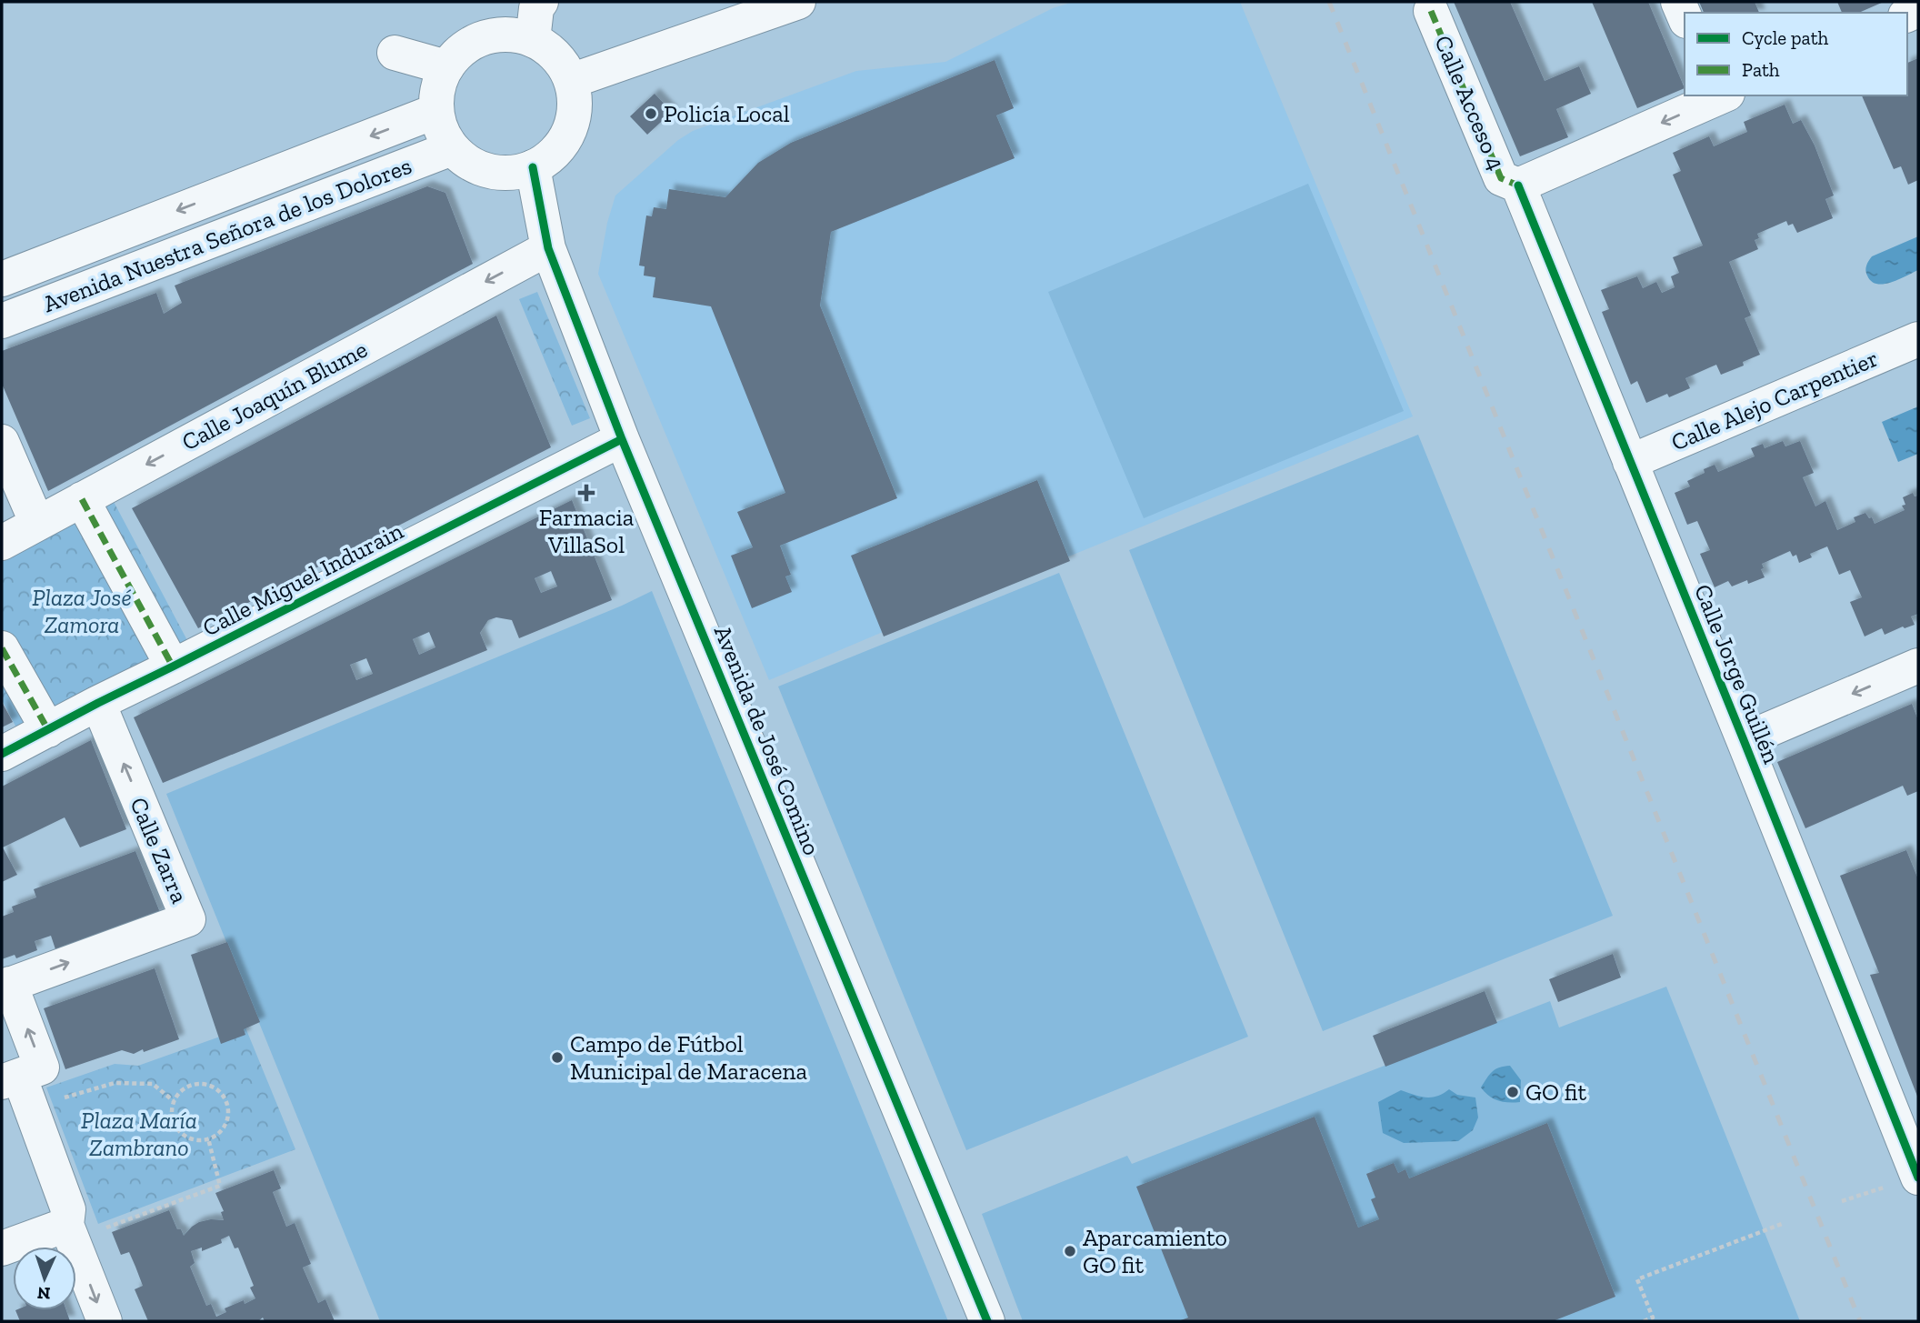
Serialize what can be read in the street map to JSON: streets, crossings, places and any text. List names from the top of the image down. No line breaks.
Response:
{"streets":{"street":["Calle Acceso 4","Avenida Nuestra Señora de los Dolores","Calle Joaquín Blume","Calle Alejo Carpentier","Calle Miguel Indurain","Calle Jorge Guillén","Avenida de José Comino","Calle Zarra"]},"crossings":[["Calle Acceso 4","Calle Jorge Guillén"],["Avenida Nuestra Señora de los Dolores","Avenida de José Comino"],["Calle Joaquín Blume","Avenida de José Comino"],["Calle Alejo Carpentier","Calle Jorge Guillén"],["Calle Miguel Indurain","Avenida de José Comino"],["Calle Miguel Indurain","Calle Zarra"]],"one_way":["Calle Joaquín Blume"],"parks":["Plaza José Zamora","Plaza María Zambrano"],"places":{"other":["Policía Local","Campo de Fútbol Municipal de Maracena","GO fit","Aparcamiento GO fit"],"health":["Farmacia VillaSol"]},"legend":["Cycle path","Path"],"north":"bottom"}
